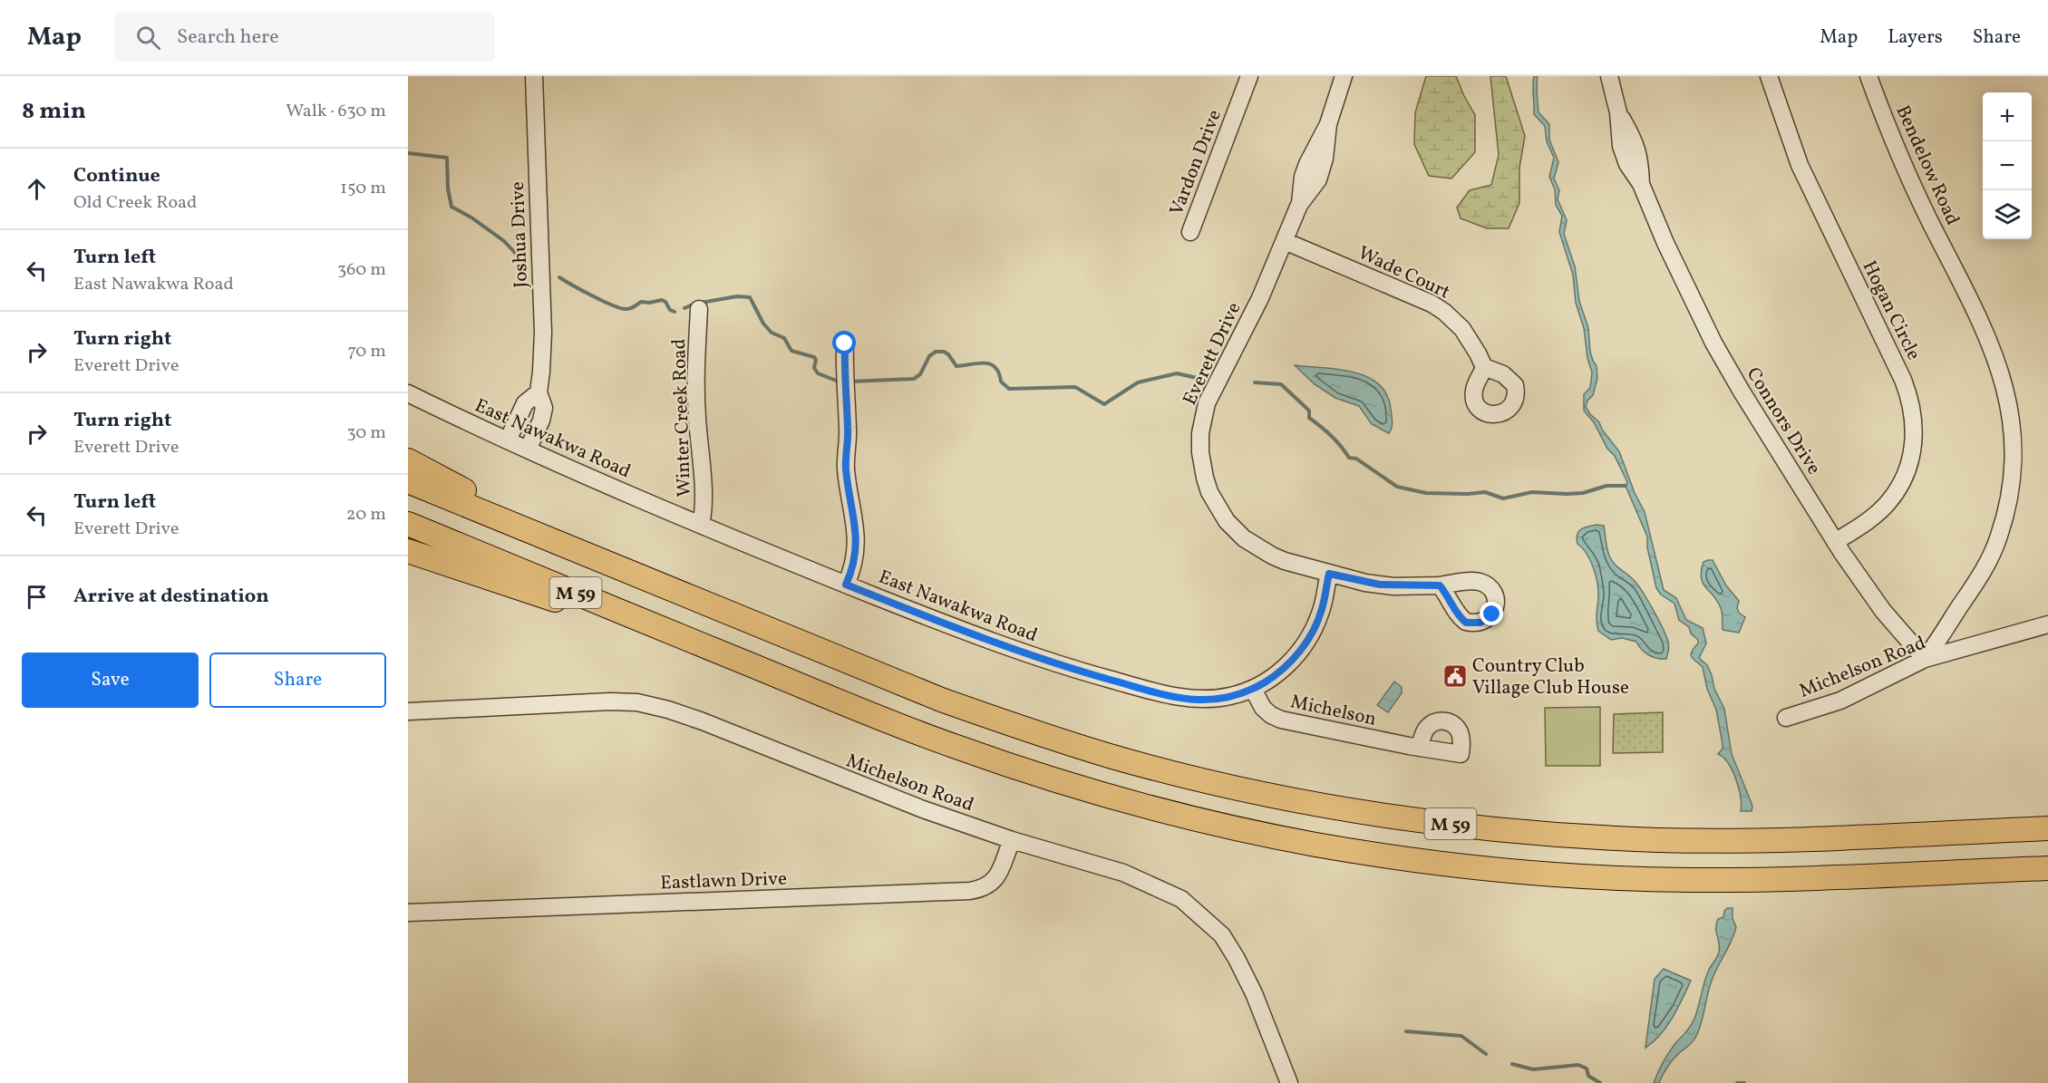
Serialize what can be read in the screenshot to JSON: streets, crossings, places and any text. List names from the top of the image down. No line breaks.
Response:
{"streets":{"highway":["M 59"],"street":["Vardon Drive","Bendelow Road","Joshua Drive","Wade Court","Hogan Circle","Everett Drive","Winter Creek Road","Connors Drive","East Nawakwa Road","Michelson Road","Michelson","Eastlawn Drive"]},"crossings":[["Bendelow Road","Connors Drive"],["Bendelow Road","Michelson Road"],["Joshua Drive","East Nawakwa Road"],["Wade Court","Everett Drive"],["Hogan Circle","Connors Drive"],["Everett Drive","East Nawakwa Road"],["Winter Creek Road","East Nawakwa Road"],["Connors Drive","Michelson Road"],["East Nawakwa Road","Michelson"],["Michelson Road","Eastlawn Drive"]],"places":{"public building":["Country Club Village Club House"]},"page":{"header":"Map","search":"Search here","nav":["Map","Layers","Share"],"heading":["8 min","Walk · 630 m"],"map_buttons":["+","−"],"list":[["Continue","Old Creek Road","150 m"],["Turn left","East Nawakwa Road","360 m"],["Turn right","Everett Drive","70 m"],["Turn right","Everett Drive","30 m"],["Turn left","Everett Drive","20 m"],"Arrive at destination"],"buttons":["Save","Share"]}}
